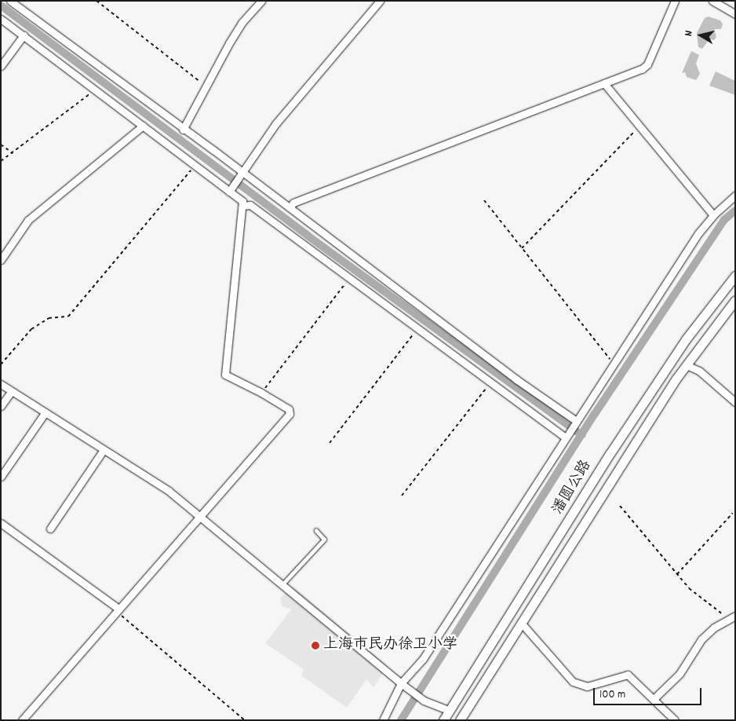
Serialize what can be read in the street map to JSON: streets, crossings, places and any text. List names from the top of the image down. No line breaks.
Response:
{"streets":{"main road":["潘圆公路"]},"places":["上海市民办徐卫小学"],"scale_bar":"100 m","north":"left"}
